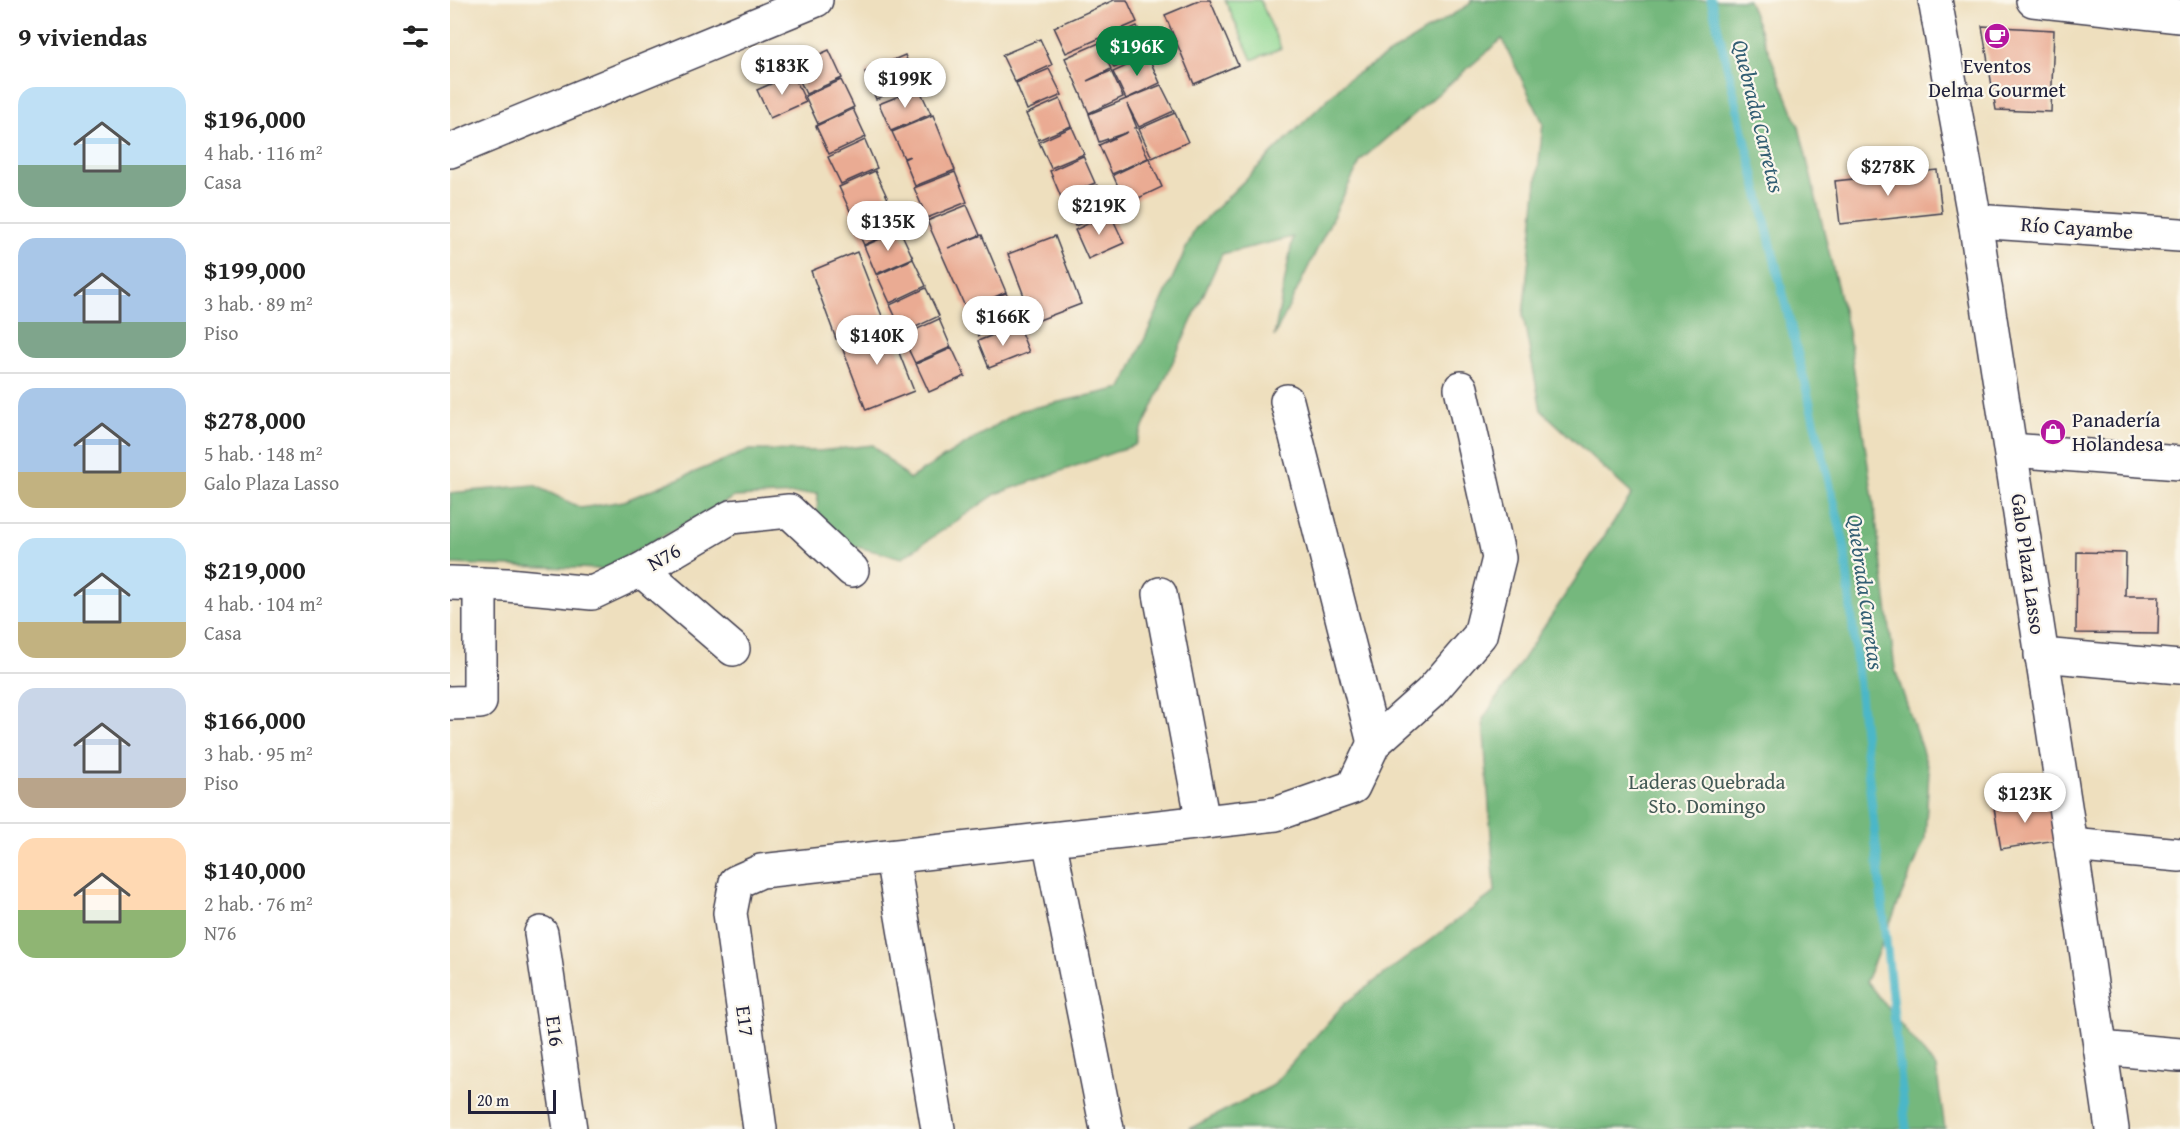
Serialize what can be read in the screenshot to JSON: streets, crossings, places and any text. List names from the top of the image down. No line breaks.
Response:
{"streets":{"street":["Río Cayambe","N76","Galo Plaza Lasso","E17","E16"]},"crossings":[["Río Cayambe","Galo Plaza Lasso"]],"water":["Quebrada Carretas"],"parks":["Laderas Quebrada Sto. Domingo"],"places":{"cafe":["Eventos Delma Gourmet"],"shop":["Panadería Holandesa"]},"scale_bar":"20 m","page":{"heading":"9 viviendas","price":["$196K","$183K","$199K","$278K","$219K","$135K","$166K","$140K","$123K"],"list":[{"name":"$196,000","note":"4 hab. · 116 m² · Casa"},{"name":"$199,000","note":"3 hab. · 89 m² · Piso"},{"name":"$278,000","note":"5 hab. · 148 m² · Galo Plaza Lasso"},{"name":"$219,000","note":"4 hab. · 104 m² · Casa"},{"name":"$166,000","note":"3 hab. · 95 m² · Piso"},{"name":"$140,000","note":"2 hab. · 76 m² · N76"}],"scale":"20 m"}}
